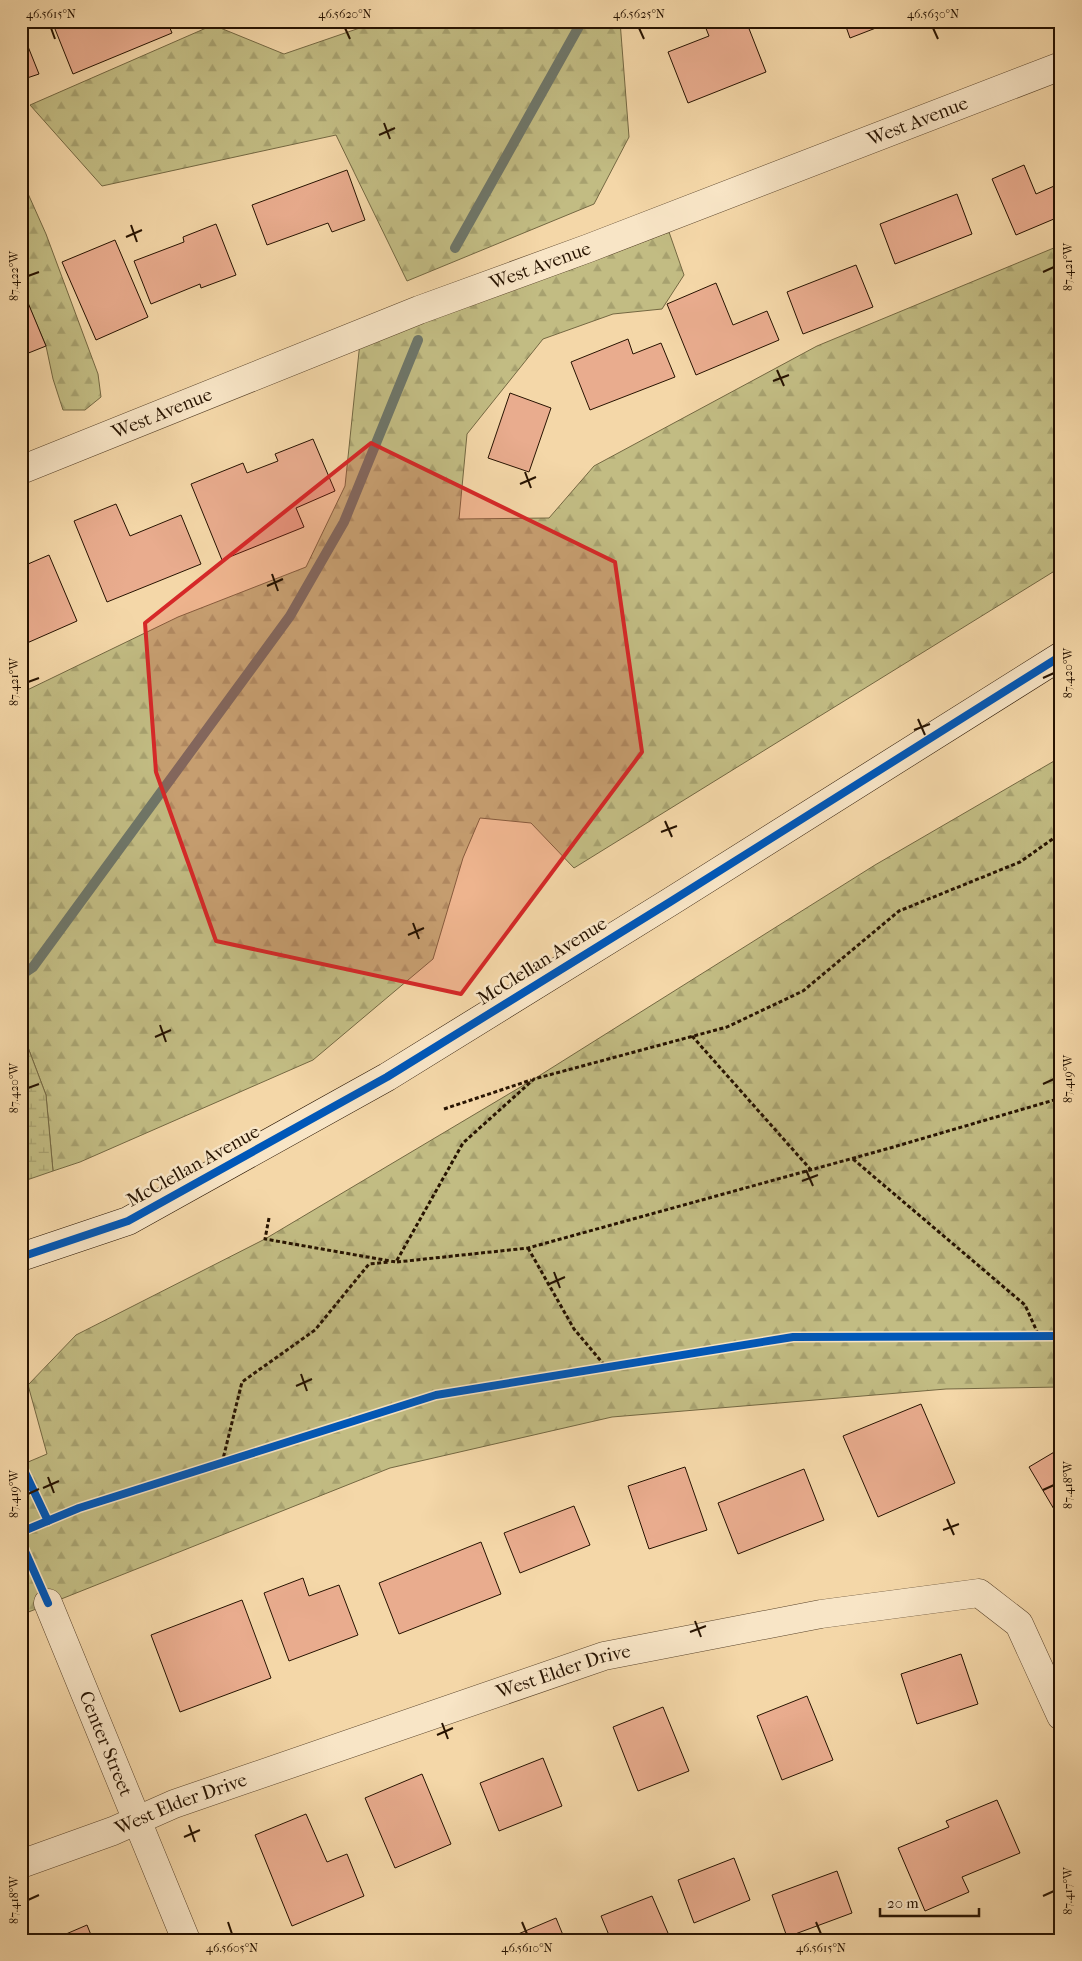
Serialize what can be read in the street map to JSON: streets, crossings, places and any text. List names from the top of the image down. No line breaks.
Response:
{"streets":{"street":["West Avenue","McClellan Avenue","West Elder Drive","Center Street"]},"crossings":[["West Elder Drive","Center Street"]],"scale_bar":"20 m","coordinates":["46.5615°N","46.5620°N","46.5625°N","46.5630°N","87.421°W","87.422°W","87.420°W","87.419°W","87.418°W","87.417°W","46.5605°N","46.5610°N"]}
